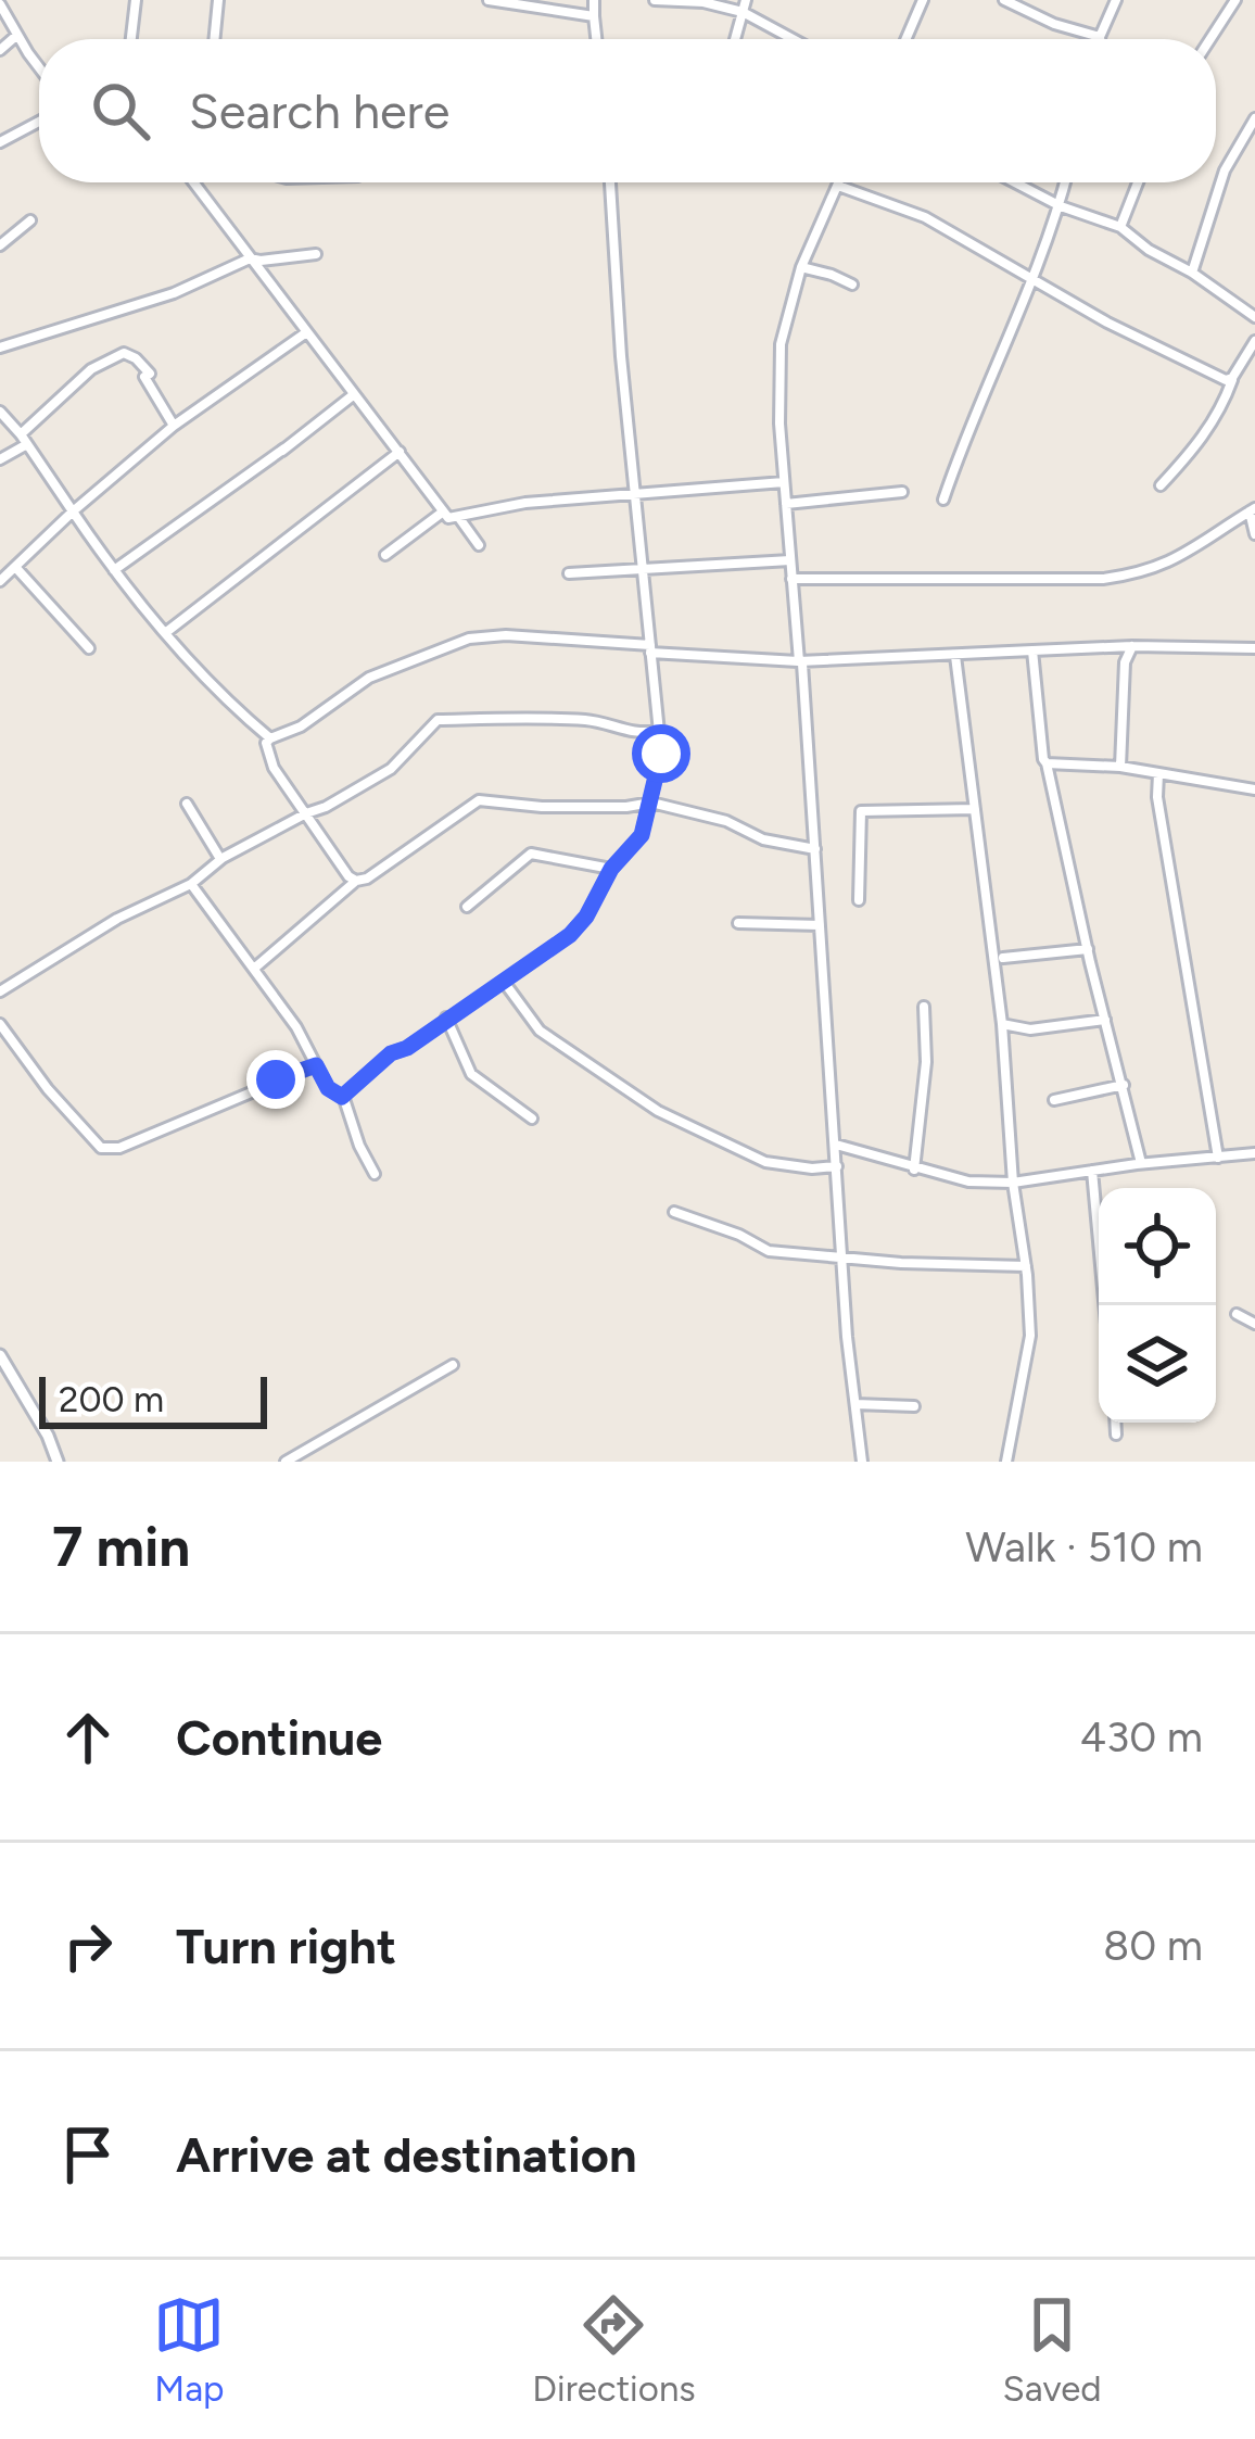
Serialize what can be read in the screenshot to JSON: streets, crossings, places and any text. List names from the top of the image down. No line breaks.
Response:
{"scale_bar":"200 m","page":{"search":"Search here","scale":"200 m","heading":["7 min","Walk · 510 m"],"list":[["Continue","430 m"],["Turn right","80 m"],"Arrive at destination"],"nav":["Map","Directions","Saved"]}}
